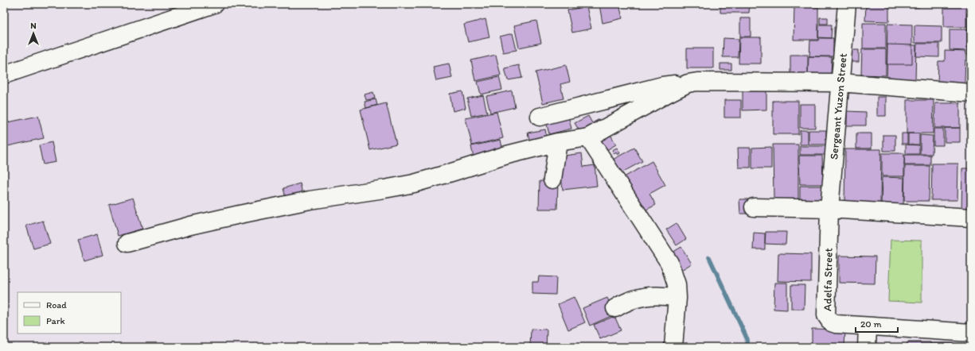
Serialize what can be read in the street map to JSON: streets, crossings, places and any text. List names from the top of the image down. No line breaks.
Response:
{"streets":{"street":["Sergeant Yuzon Street","Adelfa Street"]},"crossings":[["Sergeant Yuzon Street","Adelfa Street"]],"legend":["Road","Park"],"scale_bar":"20 m","north":"top"}
